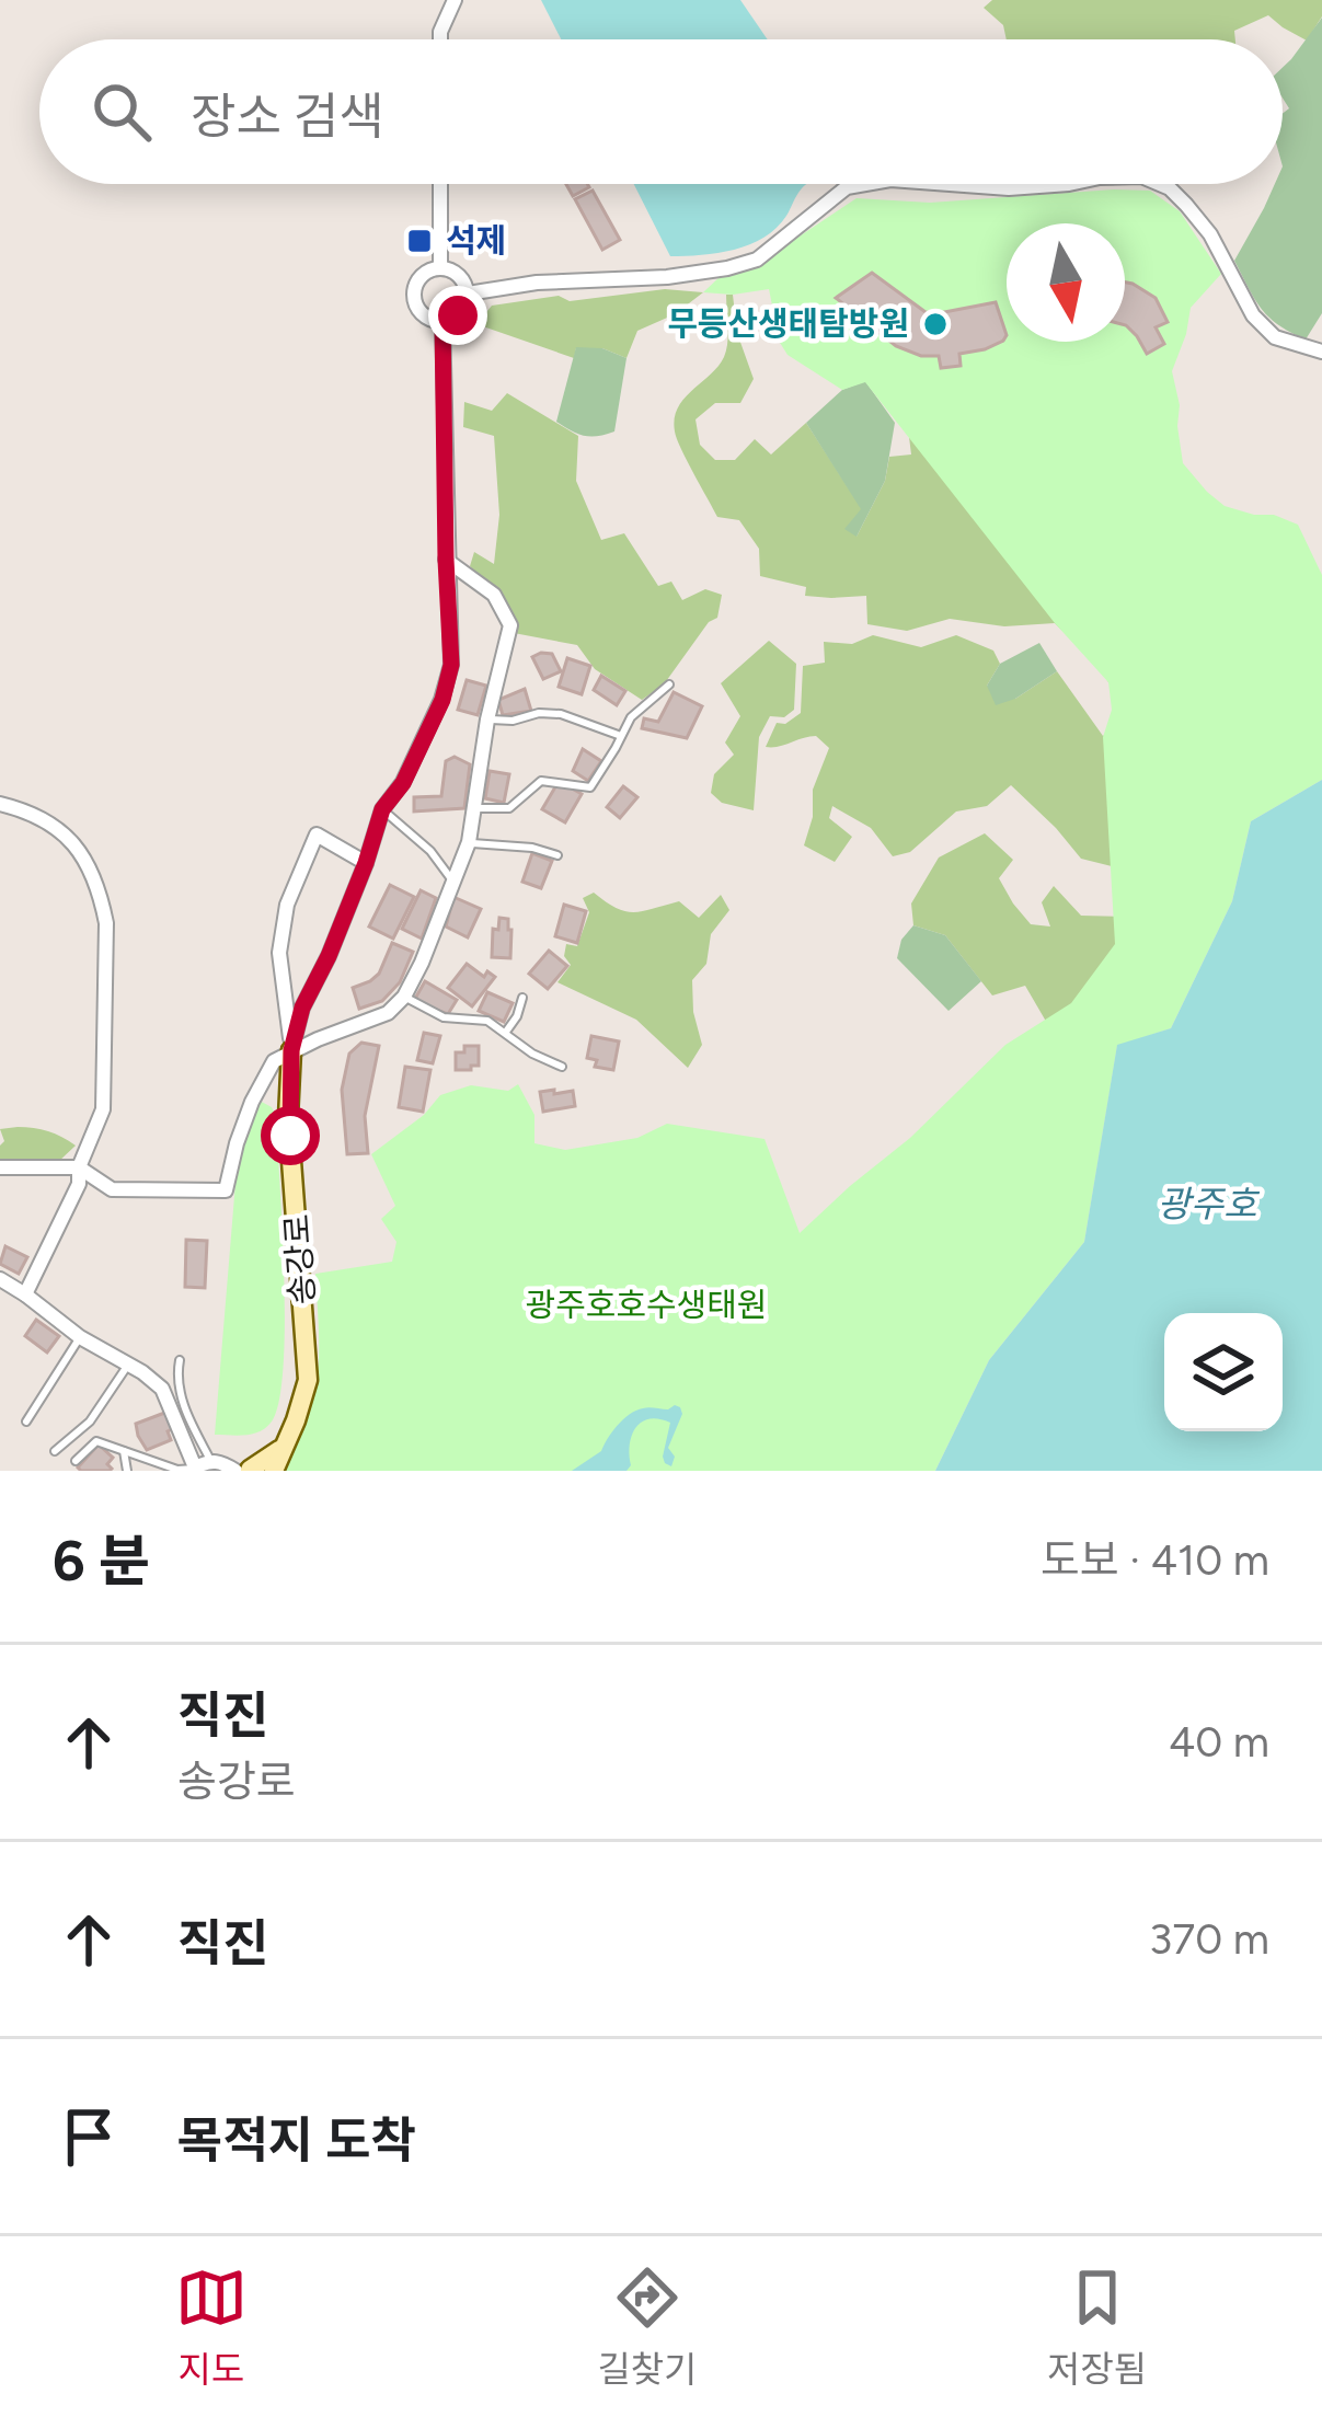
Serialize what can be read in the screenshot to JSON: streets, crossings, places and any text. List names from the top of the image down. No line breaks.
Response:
{"streets":{"main road":["송강로"]},"water":["광주호"],"parks":["광주호호수생태원"],"places":{"transit":["석제"],"other":["무등산생태탐방원"]},"north":"bottom","page":{"search":"장소 검색","heading":["6 분","도보 · 410 m"],"list":[["직진","송강로","40 m"],["직진","370 m"],"목적지 도착"],"nav":["지도","길찾기","저장됨"]}}
